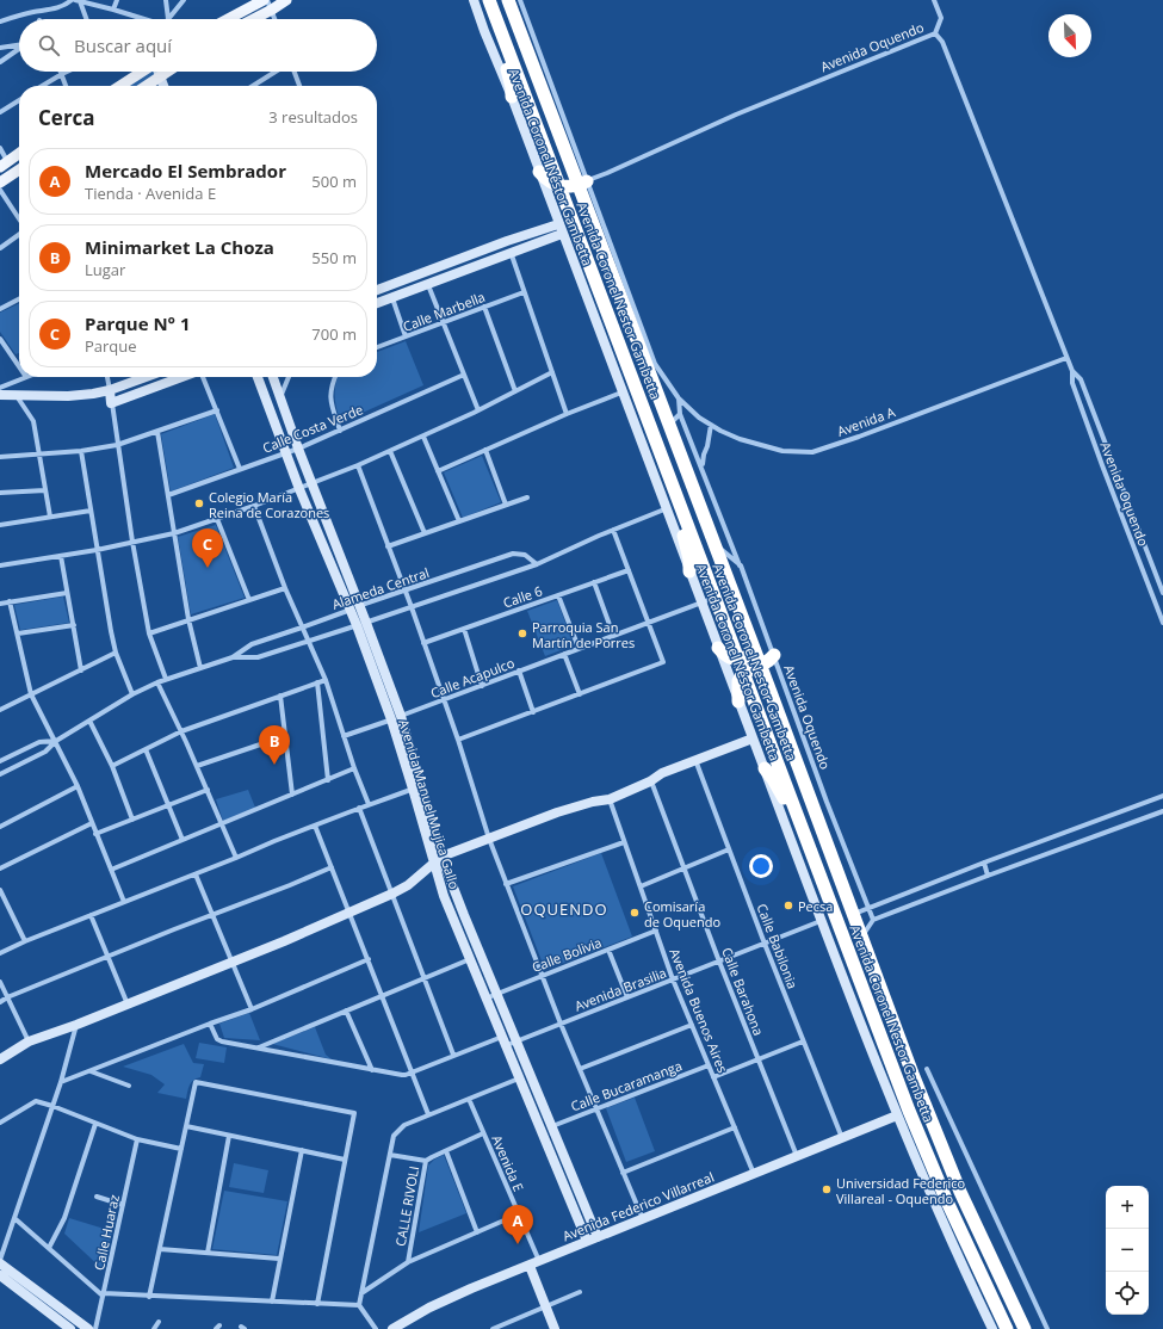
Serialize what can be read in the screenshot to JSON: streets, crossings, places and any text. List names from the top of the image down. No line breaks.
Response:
{"streets":{"highway":["Avenida Coronel Nestor Gambetta"],"street":["Avenida Oquendo","Avenida Coronel Néstor Gambetta","Calle Marbella","Avenida A","Calle Costa Verde","Alameda Central","Calle 6","Calle Acapulco","Avenida Manuel Mujica Gallo","Calle Babilonia","Calle Bolivia","Avenida Brasilia","Calle Barahona","Avenida Buenos Aires","Calle Bucaramanga","Avenida E","CALLE RIVOLI","Avenida Federico Villarreal","Calle Huaraz"]},"crossings":[["Avenida Oquendo","Avenida Coronel Nestor Gambetta"],["Avenida Oquendo","Avenida A"],["Avenida Coronel Néstor Gambetta","Alameda Central"],["Avenida Coronel Néstor Gambetta","Calle Acapulco"],["Avenida Coronel Néstor Gambetta","Avenida Brasilia"],["Avenida Coronel Néstor Gambetta","Avenida Federico Villarreal"],["Avenida Coronel Nestor Gambetta","Avenida A"],["Avenida Coronel Nestor Gambetta","Calle Acapulco"],["Calle Costa Verde","Avenida Manuel Mujica Gallo"],["Alameda Central","Avenida Manuel Mujica Gallo"],["Calle Acapulco","Avenida Manuel Mujica Gallo"],["Avenida Manuel Mujica Gallo","Calle Bolivia"],["Avenida Manuel Mujica Gallo","Avenida Brasilia"],["Avenida Manuel Mujica Gallo","Calle Bucaramanga"],["Avenida Manuel Mujica Gallo","Avenida Federico Villarreal"],["Calle Babilonia","Avenida Brasilia"],["Calle Babilonia","Avenida Federico Villarreal"],["Calle Bolivia","Avenida Buenos Aires"],["Avenida Brasilia","Calle Barahona"],["Avenida Brasilia","Avenida Buenos Aires"],["Calle Barahona","Avenida Federico Villarreal"],["Avenida Buenos Aires","Calle Bucaramanga"],["Avenida Buenos Aires","Avenida Federico Villarreal"],["Avenida E","CALLE RIVOLI"],["Avenida E","Avenida Federico Villarreal"]],"districts":["OQUENDO"],"places":["Colegio María Reina de Corazones","Parroquia San Martín de Porres","Pecsa","Comisaría de Oquendo","Universidad Federico Villareal - Oquendo"],"north":"bottom right","page":{"search":"Buscar aquí","heading":["Cerca","3 resultados"],"list":[{"mark":"A","name":"Mercado El Sembrador","note":"Tienda · Avenida E","value":"500 m"},{"mark":"B","name":"Minimarket La Choza","note":"Lugar","value":"550 m"},{"mark":"C","name":"Parque N° 1","note":"Parque","value":"700 m"}],"pins":["C","B","A"],"map_buttons":["+","−"]}}
